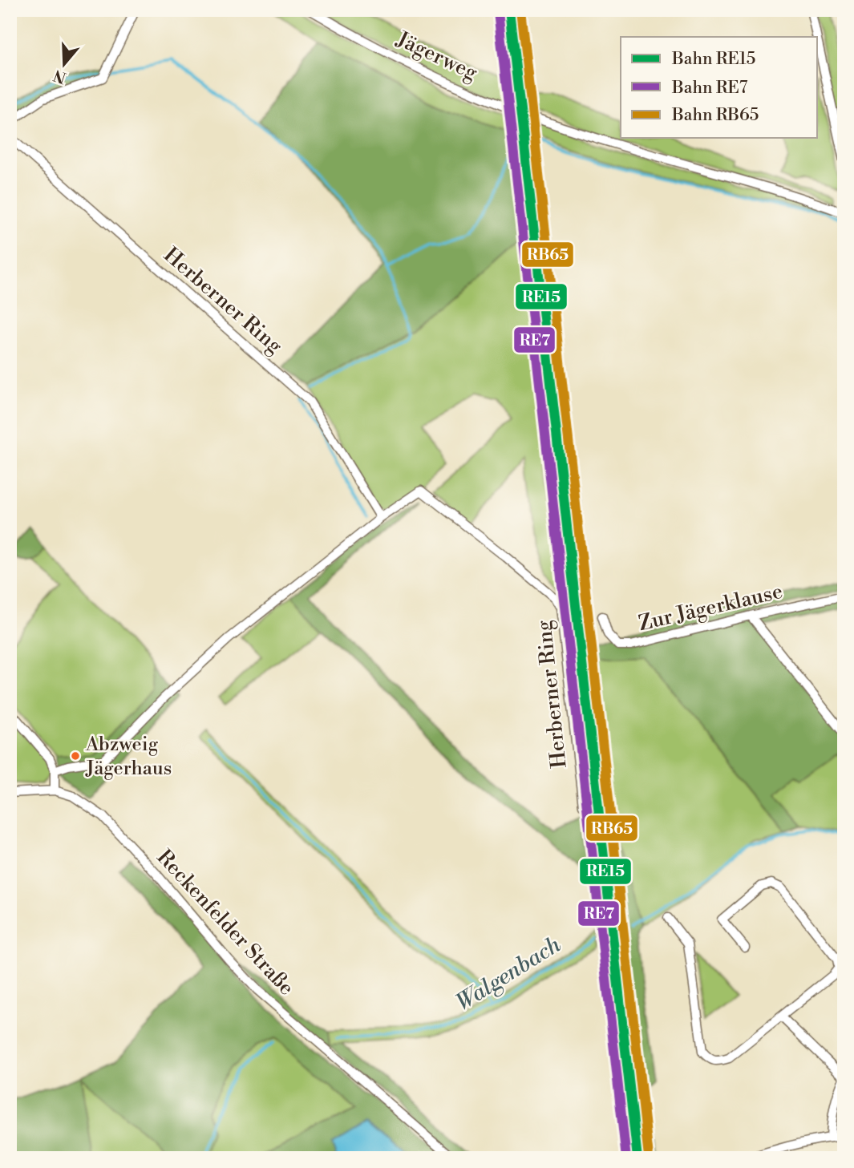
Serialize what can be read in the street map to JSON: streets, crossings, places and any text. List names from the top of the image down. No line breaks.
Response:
{"streets":{"street":["Jägerweg","Herberner Ring","Zur Jägerklause","Reckenfelder Straße"]},"water":["Walgenbach"],"places":["Abzweig Jägerhaus"],"lines":["rail line RE15","rail line RB65","rail line RE7"],"legend":["Bahn RE15","Bahn RE7","Bahn RB65"],"north":"bottom"}
